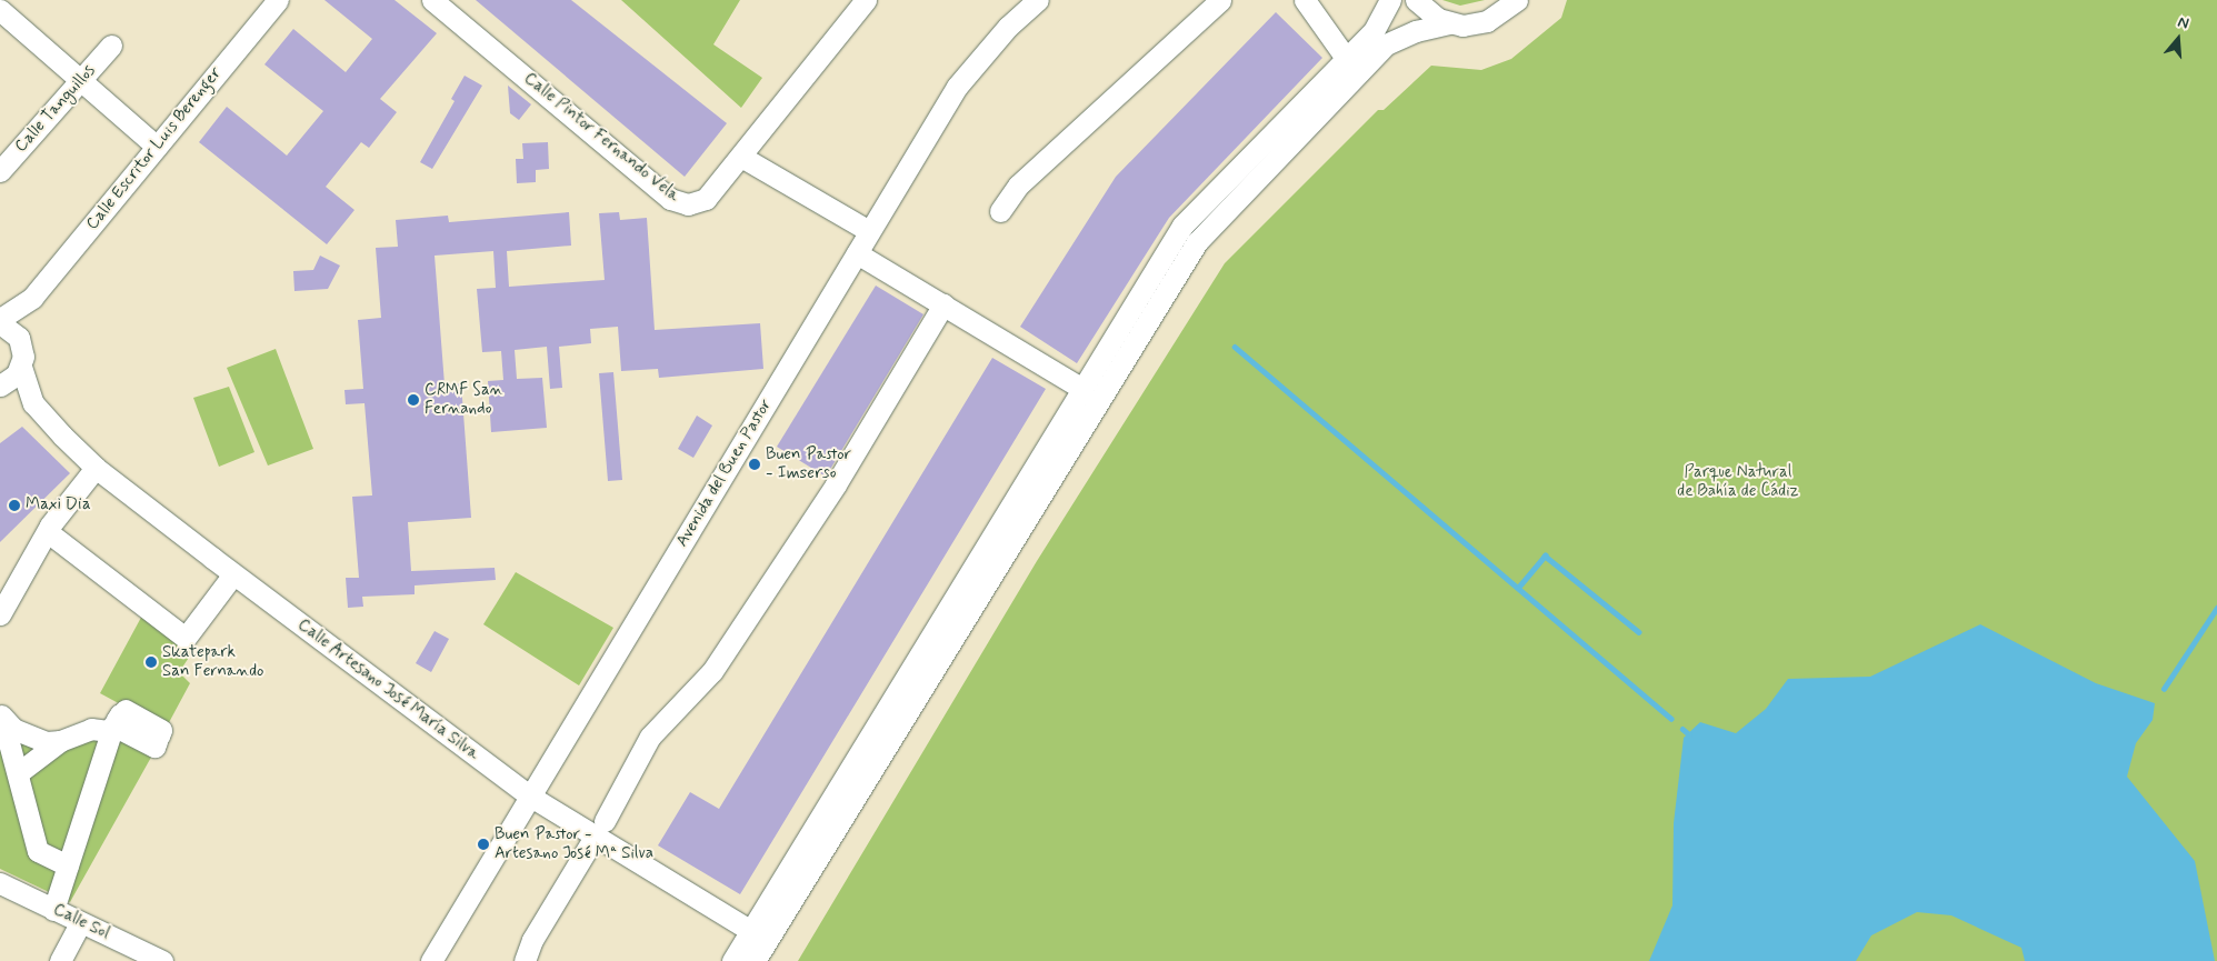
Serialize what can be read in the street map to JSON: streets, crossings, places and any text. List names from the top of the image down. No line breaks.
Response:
{"streets":{"street":["Calle Tanguillos","Calle Pintor Fernando Vela","Calle Escritor Luis Berenger","Avenida del Buen Pastor","Calle Artesano José María Silva","Calle Sol"]},"crossings":[["Avenida del Buen Pastor","Calle Artesano José María Silva"]],"parks":["Parque Natural de Bahía de Cádiz"],"places":["CRMF San Fernando","Buen Pastor - Imserso","Maxi Dia","Skatepark San Fernando","Buen Pastor - Artesano José Mª Silva"],"north":"top"}
